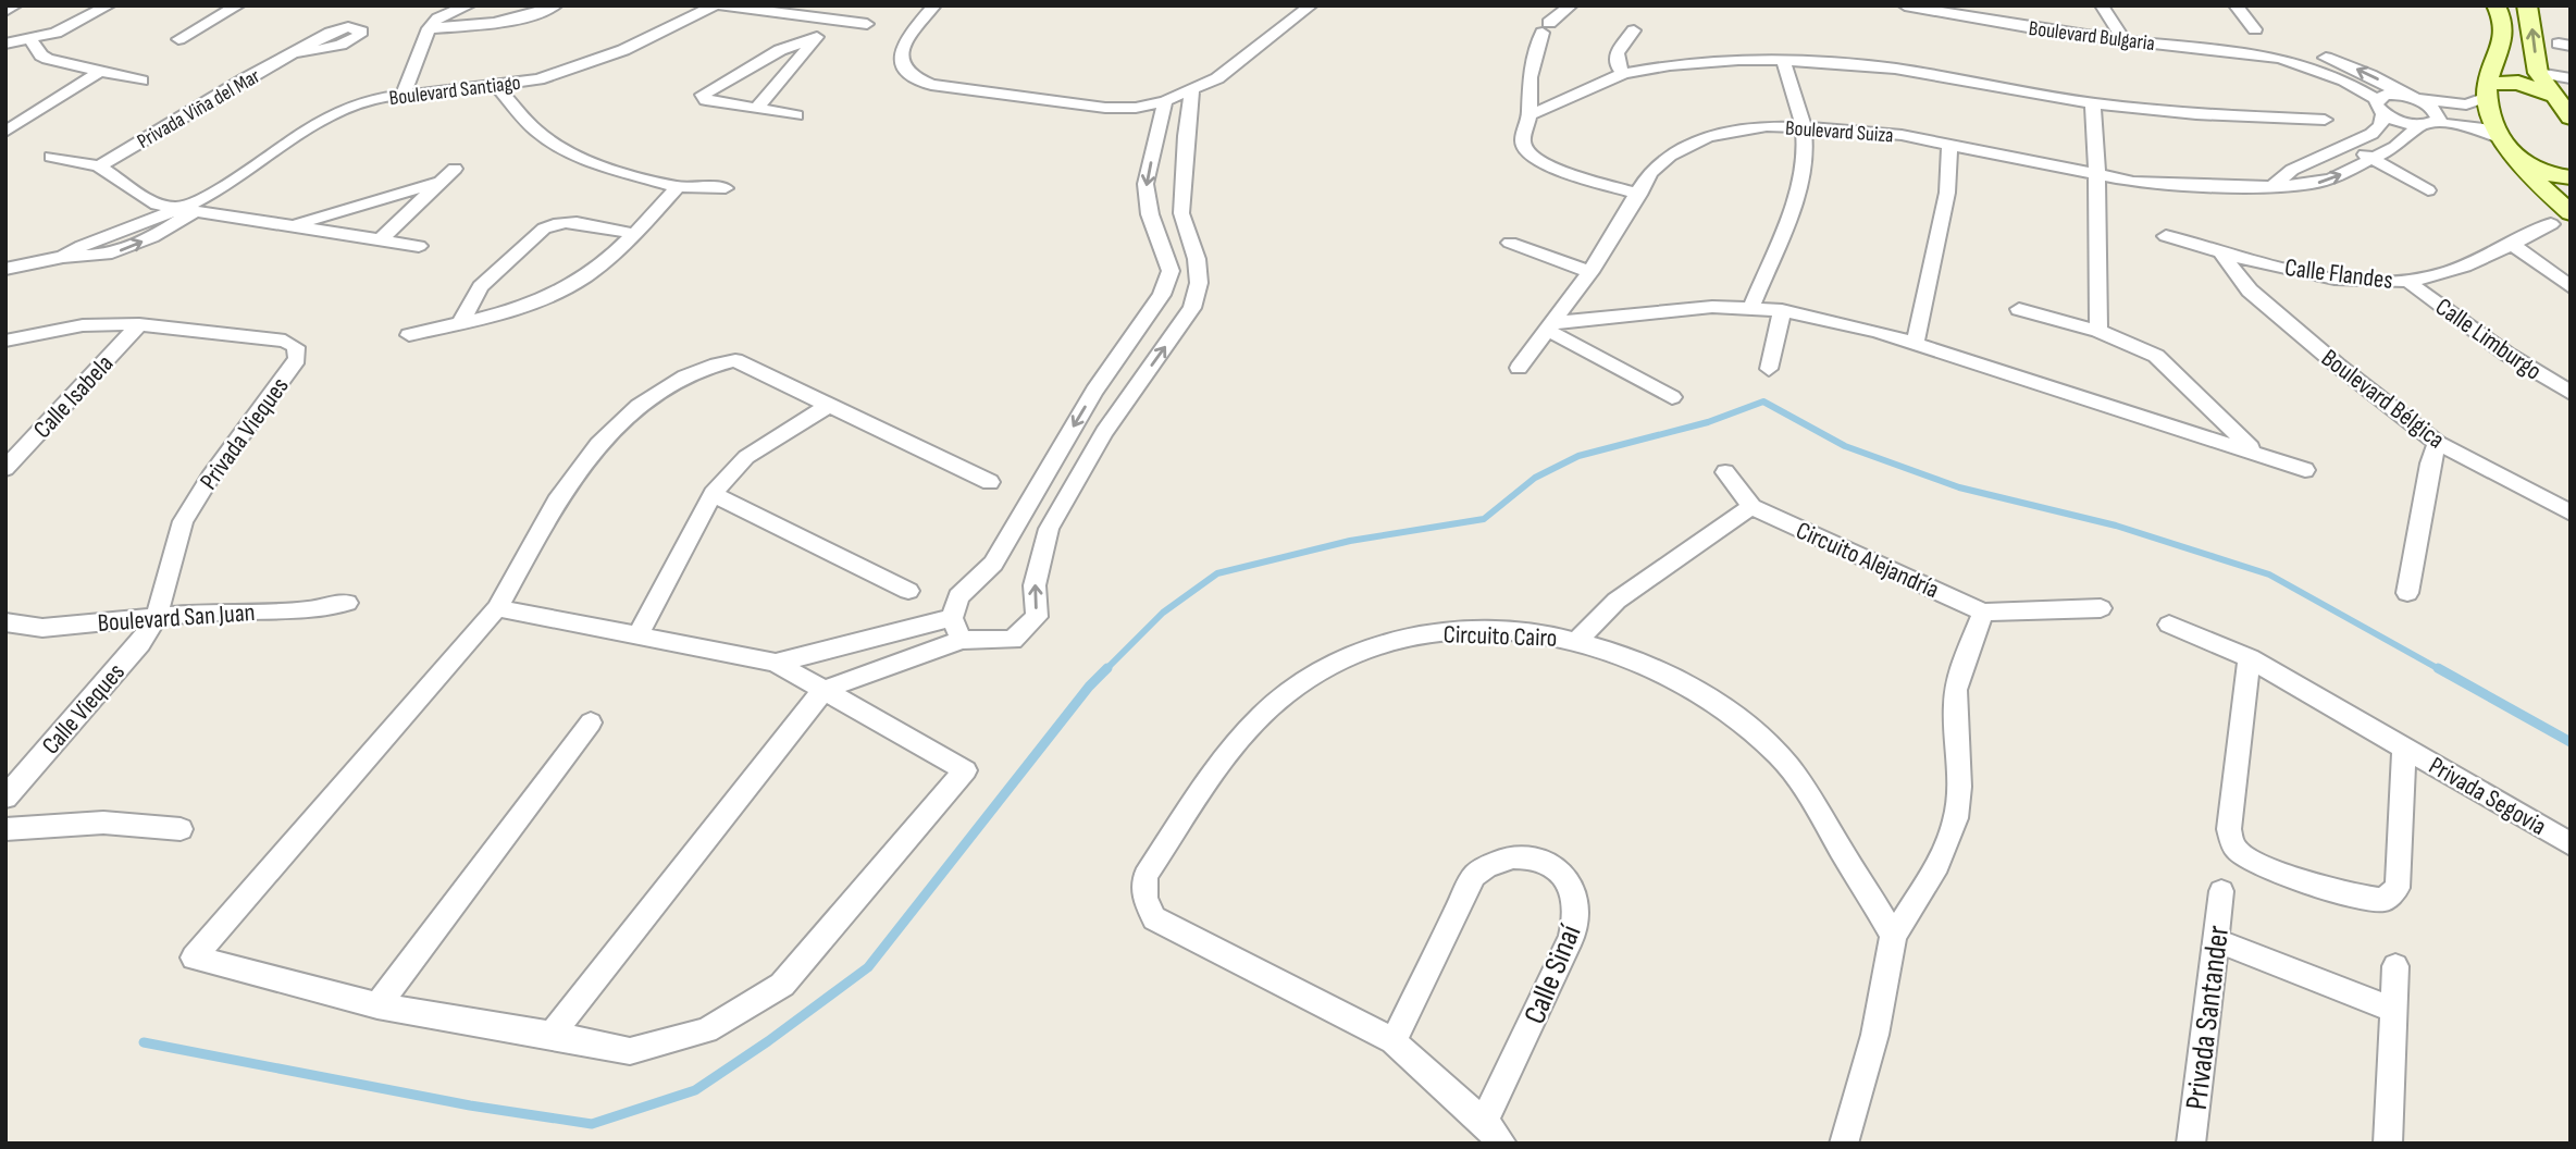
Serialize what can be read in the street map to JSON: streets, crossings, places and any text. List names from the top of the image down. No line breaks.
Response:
{"streets":{"street":["Boulevard Bulgaria","Boulevard Santiago","Privada Viña del Mar","Boulevard Suiza","Calle Flandes","Calle Limburgo","Calle Isabela","Boulevard Bélgica","Privada Vieques","Circuito Alejandría","Boulevard San Juan","Circuito Cairo","Calle Vieques","Privada Segovia","Calle Sinaí","Privada Santander"]},"crossings":[["Boulevard Bulgaria","Boulevard Suiza"],["Calle Flandes","Calle Limburgo"],["Calle Flandes","Boulevard Bélgica"],["Calle Isabela","Privada Vieques"],["Privada Vieques","Boulevard San Juan"],["Privada Vieques","Calle Vieques"],["Boulevard San Juan","Calle Vieques"],["Circuito Cairo","Calle Sinaí"]]}
